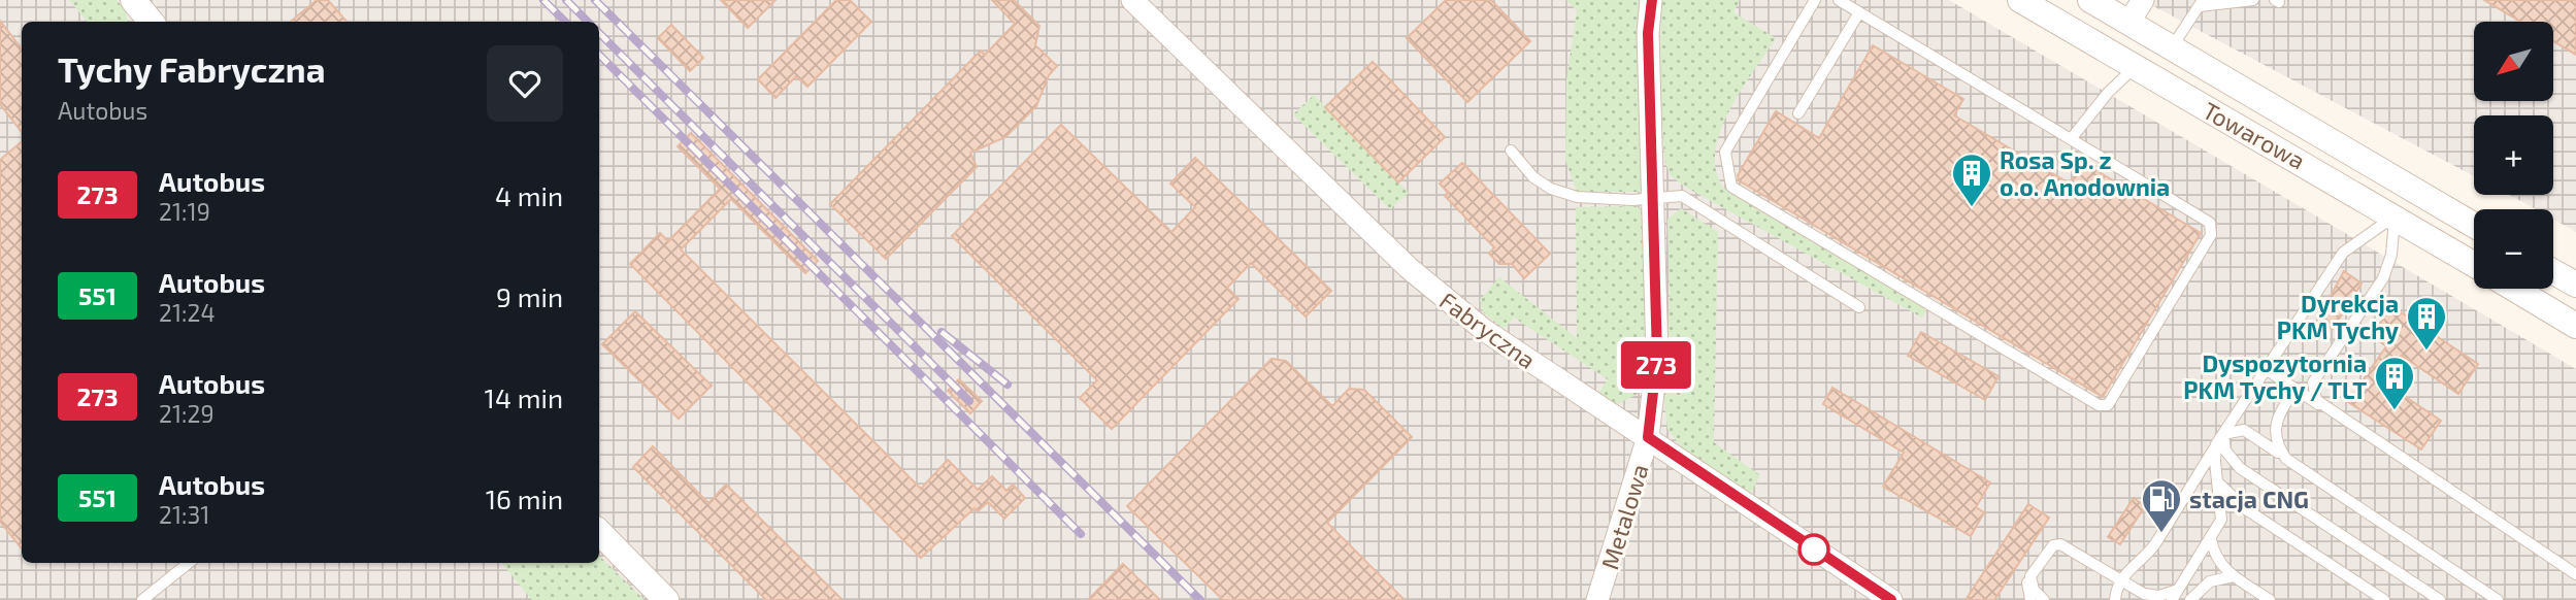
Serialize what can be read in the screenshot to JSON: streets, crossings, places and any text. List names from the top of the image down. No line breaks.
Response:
{"streets":{"street":["Towarowa","Fabryczna","Metalowa"]},"crossings":[["Fabryczna","Metalowa"]],"places":{"building":["Rosa Sp. z o.o. Anodownia","Dyrekcja PKM Tychy","Dyspozytornia PKM Tychy / TLT"],"fuel station":["stacja CNG"]},"lines":["bus line 273"],"north":"bottom left","page":{"on_map":"273","map_buttons":["+","−"],"heading":["Tychy Fabryczna","Autobus"],"list":[{"mark":"273","name":"Autobus","note":"21:19","value":"4 min"},{"mark":"551","name":"Autobus","note":"21:24","value":"9 min"},{"mark":"273","name":"Autobus","note":"21:29","value":"14 min"},{"mark":"551","name":"Autobus","note":"21:31","value":"16 min"}]}}
